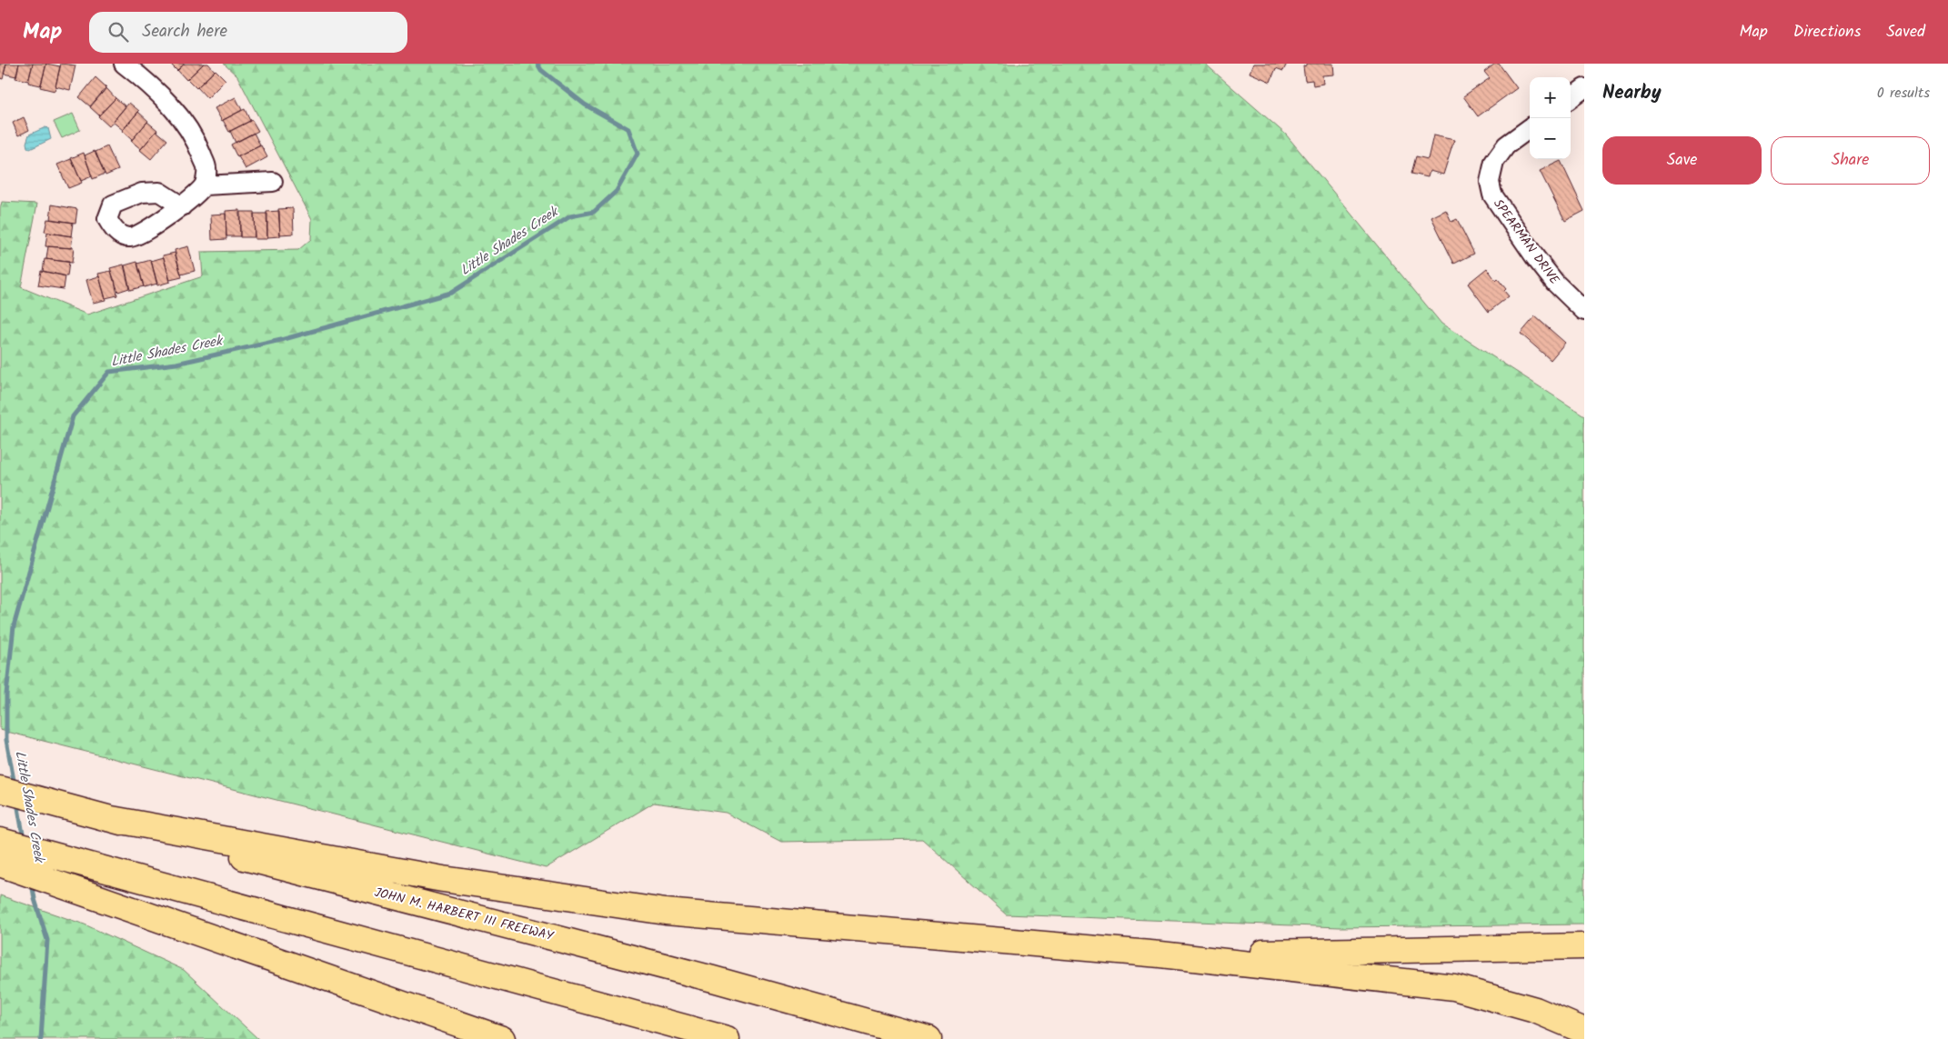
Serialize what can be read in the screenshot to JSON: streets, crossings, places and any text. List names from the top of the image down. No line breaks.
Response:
{"streets":{"highway":["JOHN M. HARBERT III FREEWAY"],"street":["SPEARMAN DRIVE"]},"water":["Little Shades Creek"],"page":{"header":"Map","search":"Search here","nav":["Map","Directions","Saved"],"heading":["Nearby","0 results"],"map_buttons":["+","−"],"buttons":["Save","Share"]}}
